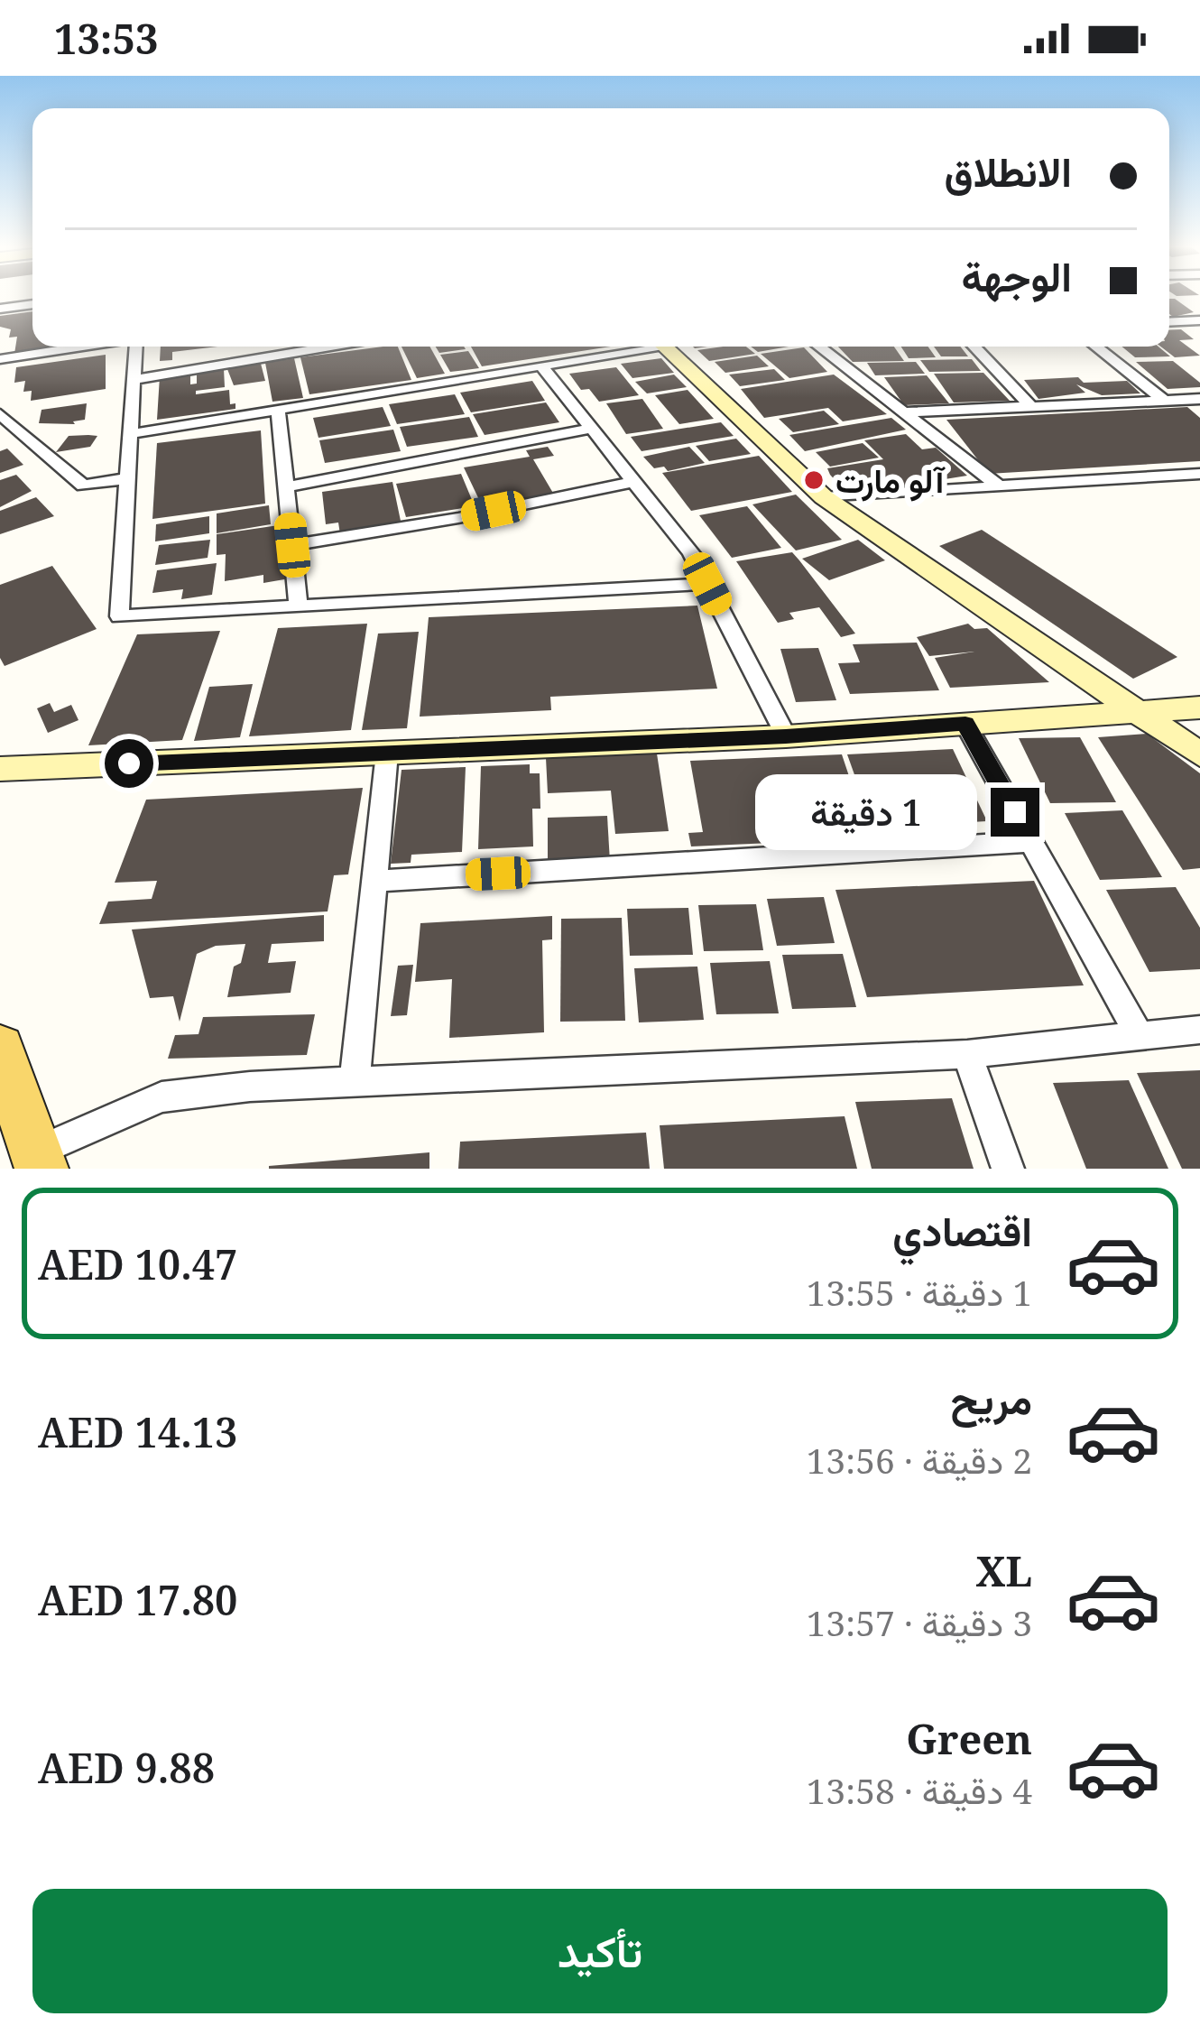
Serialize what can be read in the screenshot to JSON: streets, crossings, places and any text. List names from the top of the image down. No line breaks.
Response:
{"places":["آلو مارت"],"page":{"status":"13:53","banner":["الانطلاق","الوجهة"],"bubble":"1 دقيقة","list":[{"name":"اقتصادي","note":"1 دقيقة · 13:55","value":"AED 10.47"},{"name":"مريح","note":"2 دقيقة · 13:56","value":"AED 14.13"},{"name":"XL","note":"3 دقيقة · 13:57","value":"AED 17.80"},{"name":"Green","note":"4 دقيقة · 13:58","value":"AED 9.88"}],"buttons":"تأكيد"}}
